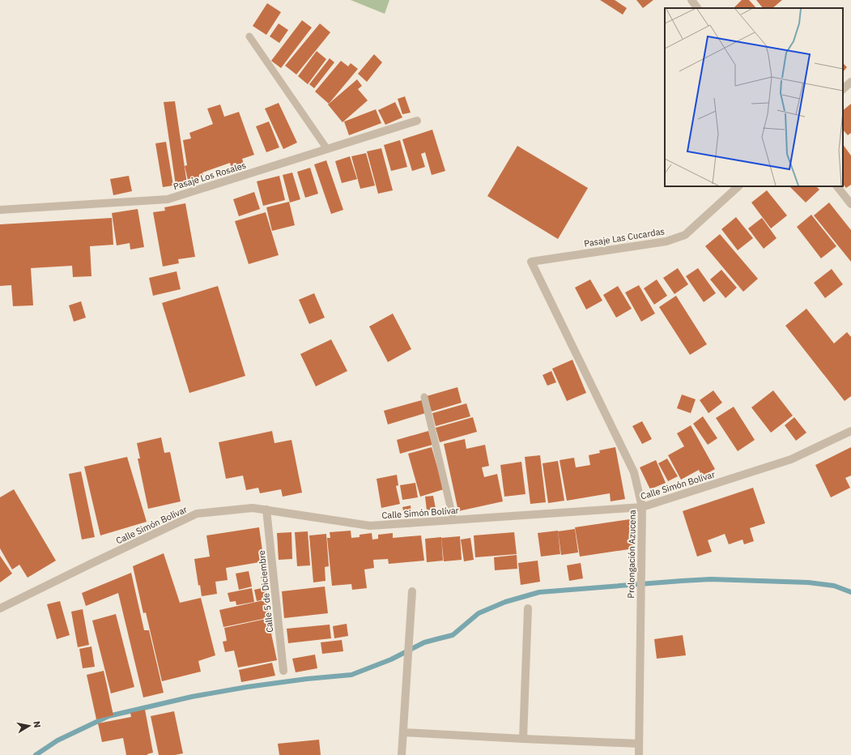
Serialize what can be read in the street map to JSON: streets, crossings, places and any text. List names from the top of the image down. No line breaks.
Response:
{"streets":{"street":["Pasaje Los Rosales","Pasaje Las Cucardas","Calle Simón Bolívar","Prolongación Azucena","Calle 5 de Diciembre"]},"crossings":[["Pasaje Las Cucardas","Prolongación Azucena"],["Calle Simón Bolívar","Prolongación Azucena"],["Calle Simón Bolívar","Calle 5 de Diciembre"]],"north":"right"}
